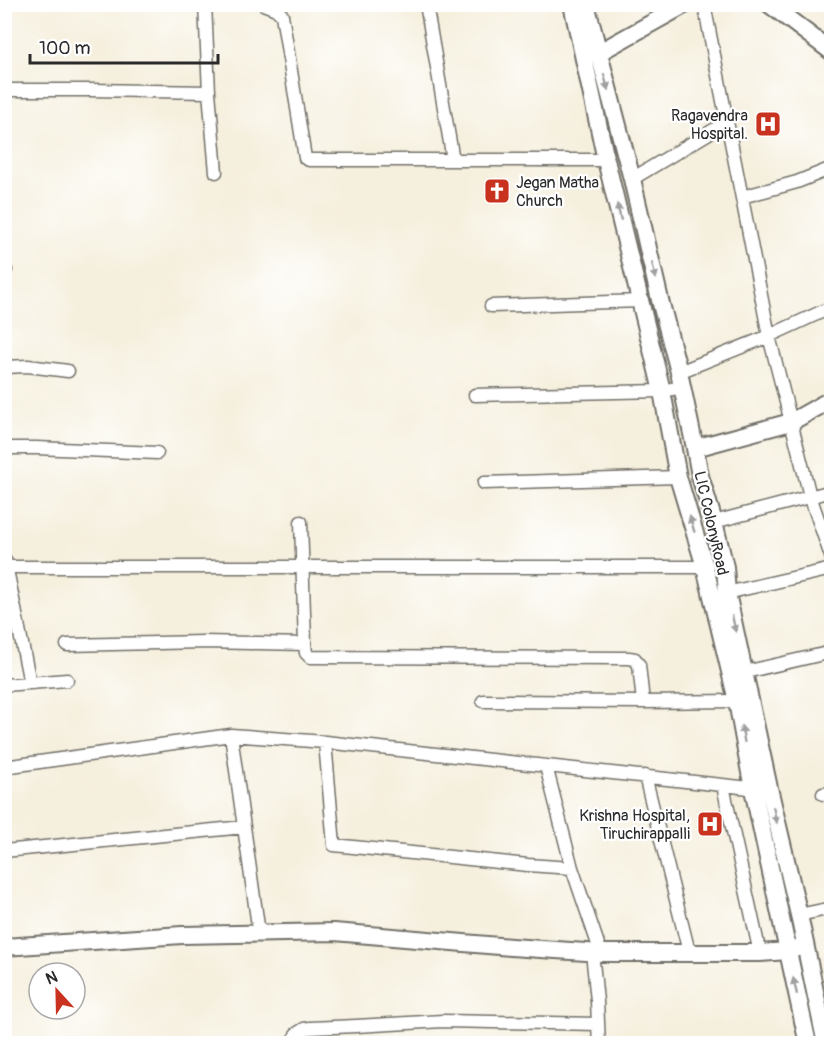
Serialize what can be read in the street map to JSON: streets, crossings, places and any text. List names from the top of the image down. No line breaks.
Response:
{"streets":{"main road":["LIC ColonyRoad"]},"places":{"hospital":["Ragavendra Hospital.","Krishna Hospital, Tiruchirappalli"],"church":["Jegan Matha Church"]},"scale_bar":"100 m","north":"top"}
